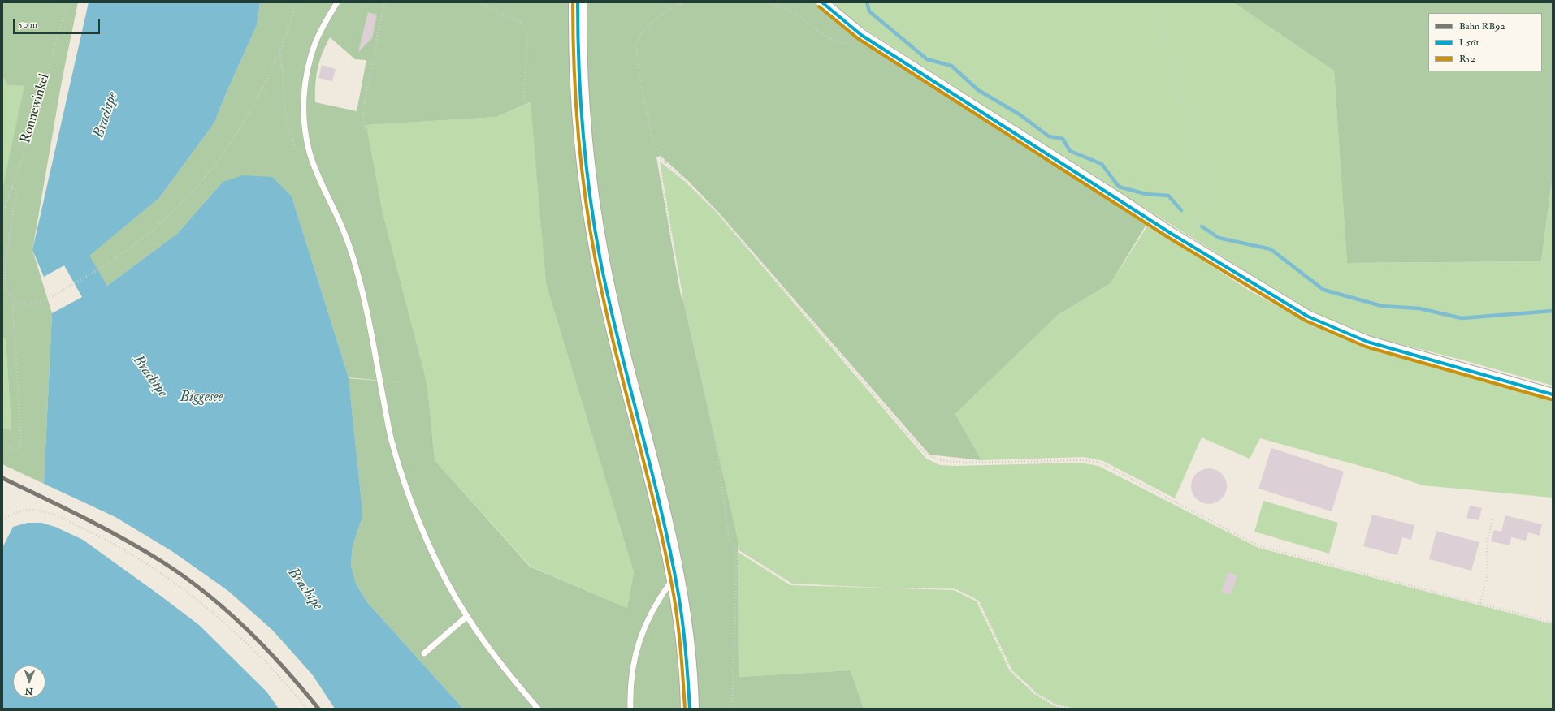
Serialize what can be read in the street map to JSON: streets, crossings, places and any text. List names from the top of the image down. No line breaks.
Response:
{"streets":{"path":["Ronnewinkel"]},"water":["Brachtpe","Biggesee"],"lines":["transit line L561","transit line R52","rail line RB92"],"legend":["Bahn RB92","L561","R52"],"scale_bar":"50 m","north":"bottom"}
